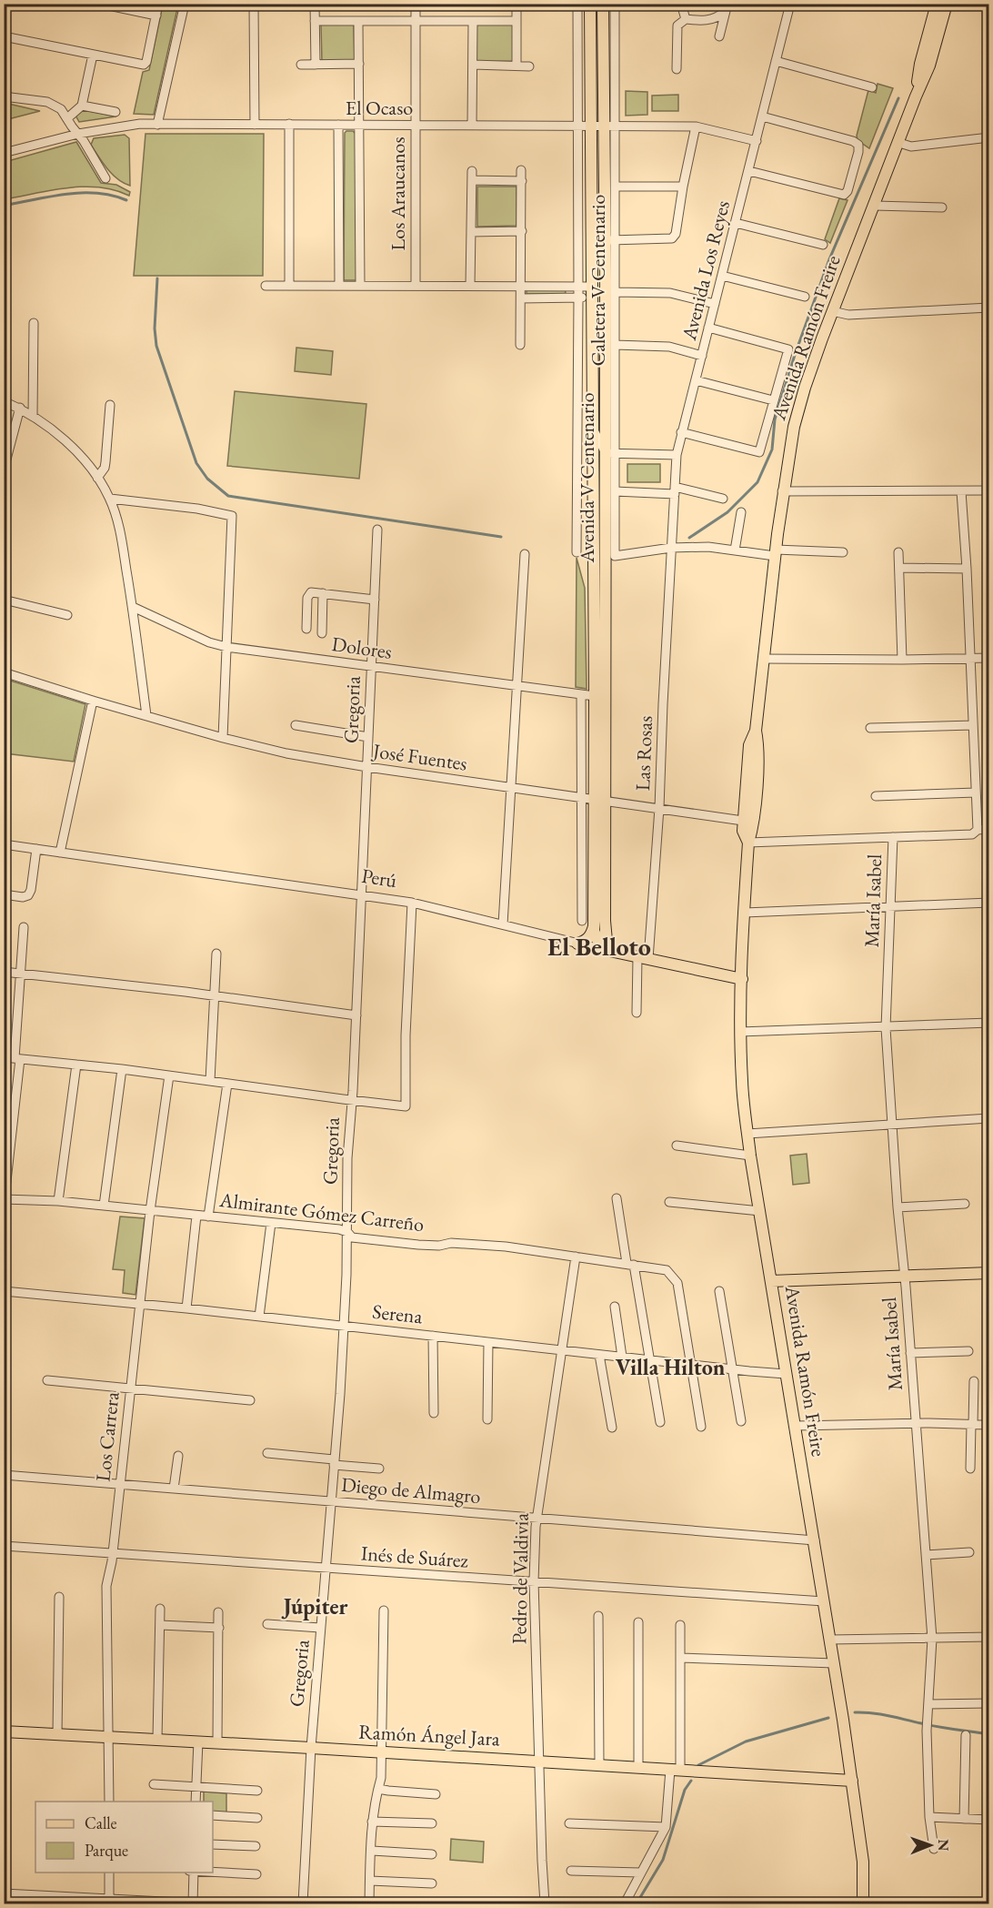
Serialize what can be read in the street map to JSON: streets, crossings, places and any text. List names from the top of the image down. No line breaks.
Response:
{"streets":{"main road":["Avenida Ramón Freire","Avenida V Centenario","Perú","Ramón Ángel Jara"],"street":["El Ocaso","Los Araucanos","Avenida Los Reyes","Caletera V Centenario","Dolores","Gregoria","Las Rosas","José Fuentes","María Isabel","Almirante Gómez Carreño","Serena","Los Carrera","Diego de Almagro","Inés de Suárez","Pedro de Valdivia"]},"crossings":[["El Ocaso","Los Araucanos"],["El Ocaso","Avenida Los Reyes"],["El Ocaso","Caletera V Centenario"],["El Ocaso","Avenida V Centenario"],["Avenida Los Reyes","Caletera V Centenario"],["Avenida Los Reyes","Las Rosas"],["Caletera V Centenario","Avenida V Centenario"],["Caletera V Centenario","Las Rosas"],["Avenida Ramón Freire","José Fuentes"],["Avenida Ramón Freire","Perú"],["Avenida Ramón Freire","Serena"],["Avenida Ramón Freire","Diego de Almagro"],["Avenida Ramón Freire","Inés de Suárez"],["Avenida Ramón Freire","Ramón Ángel Jara"],["Avenida V Centenario","Dolores"],["Avenida V Centenario","José Fuentes"],["Avenida V Centenario","Perú"],["Dolores","Gregoria"],["Gregoria","José Fuentes"],["Gregoria","Perú"],["Gregoria","Almirante Gómez Carreño"],["Gregoria","Serena"],["Gregoria","Diego de Almagro"],["Gregoria","Inés de Suárez"],["Gregoria","Ramón Ángel Jara"],["Las Rosas","José Fuentes"],["Las Rosas","Perú"],["Almirante Gómez Carreño","Serena"],["Almirante Gómez Carreño","Los Carrera"],["Almirante Gómez Carreño","Pedro de Valdivia"],["Serena","Los Carrera"],["Serena","Pedro de Valdivia"],["Los Carrera","Diego de Almagro"],["Los Carrera","Inés de Suárez"],["Los Carrera","Ramón Ángel Jara"],["Diego de Almagro","Pedro de Valdivia"],["Inés de Suárez","Pedro de Valdivia"],["Pedro de Valdivia","Ramón Ángel Jara"]],"districts":["El Belloto","Villa Hilton","Júpiter"],"legend":["Calle","Parque"],"north":"right"}
